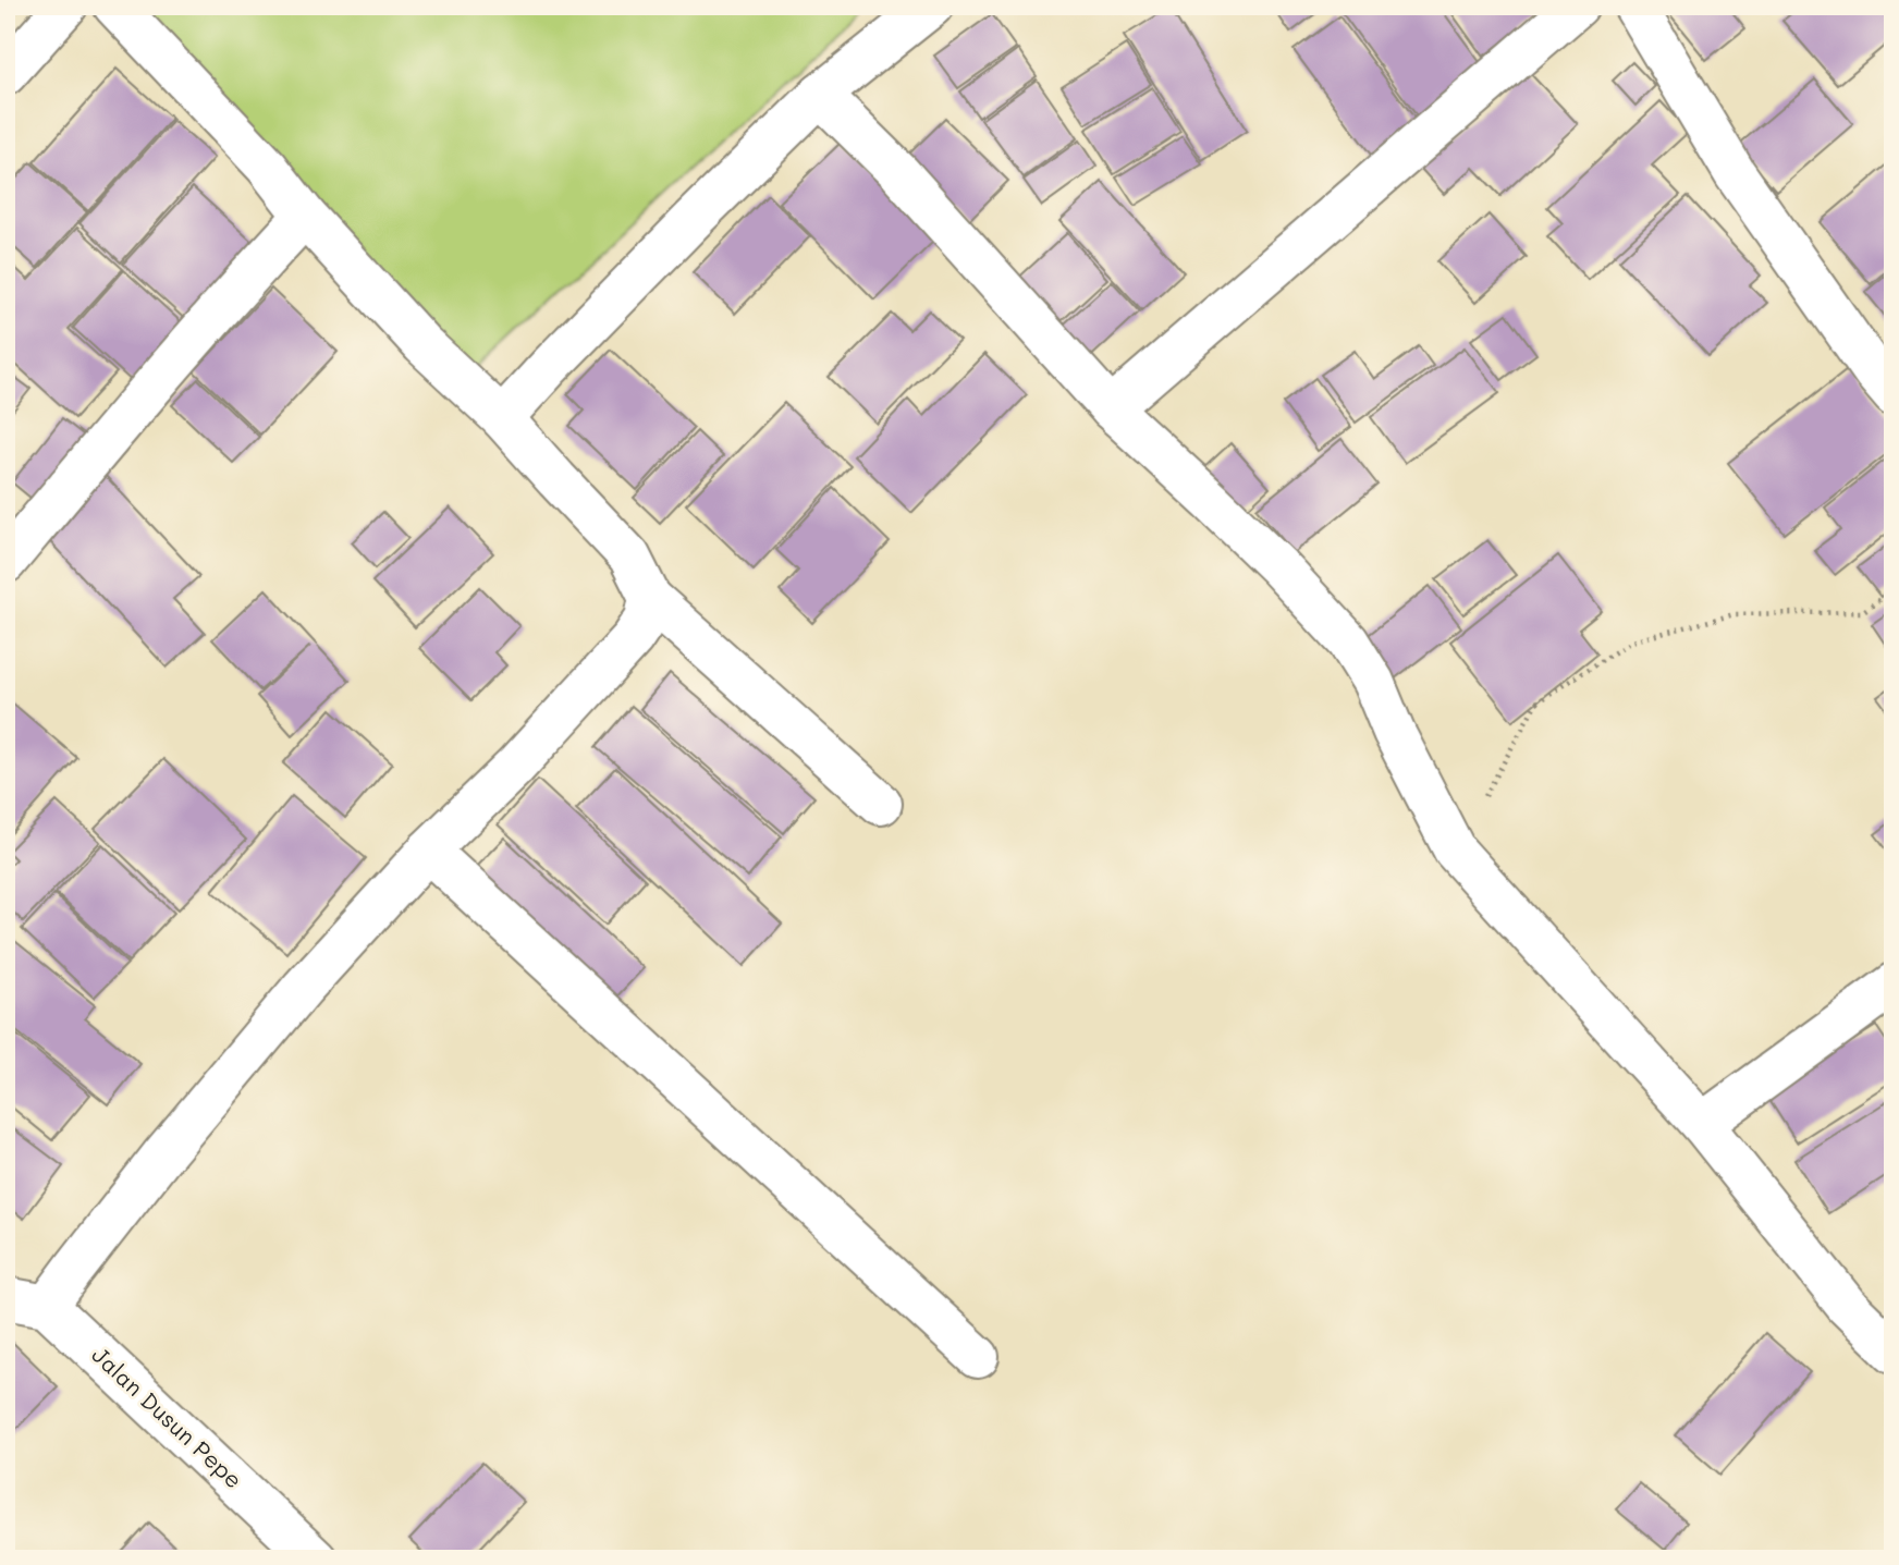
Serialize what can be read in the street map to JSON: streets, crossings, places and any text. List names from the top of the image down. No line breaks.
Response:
{"streets":{"street":["Jalan Dusun Pepe"]}}
